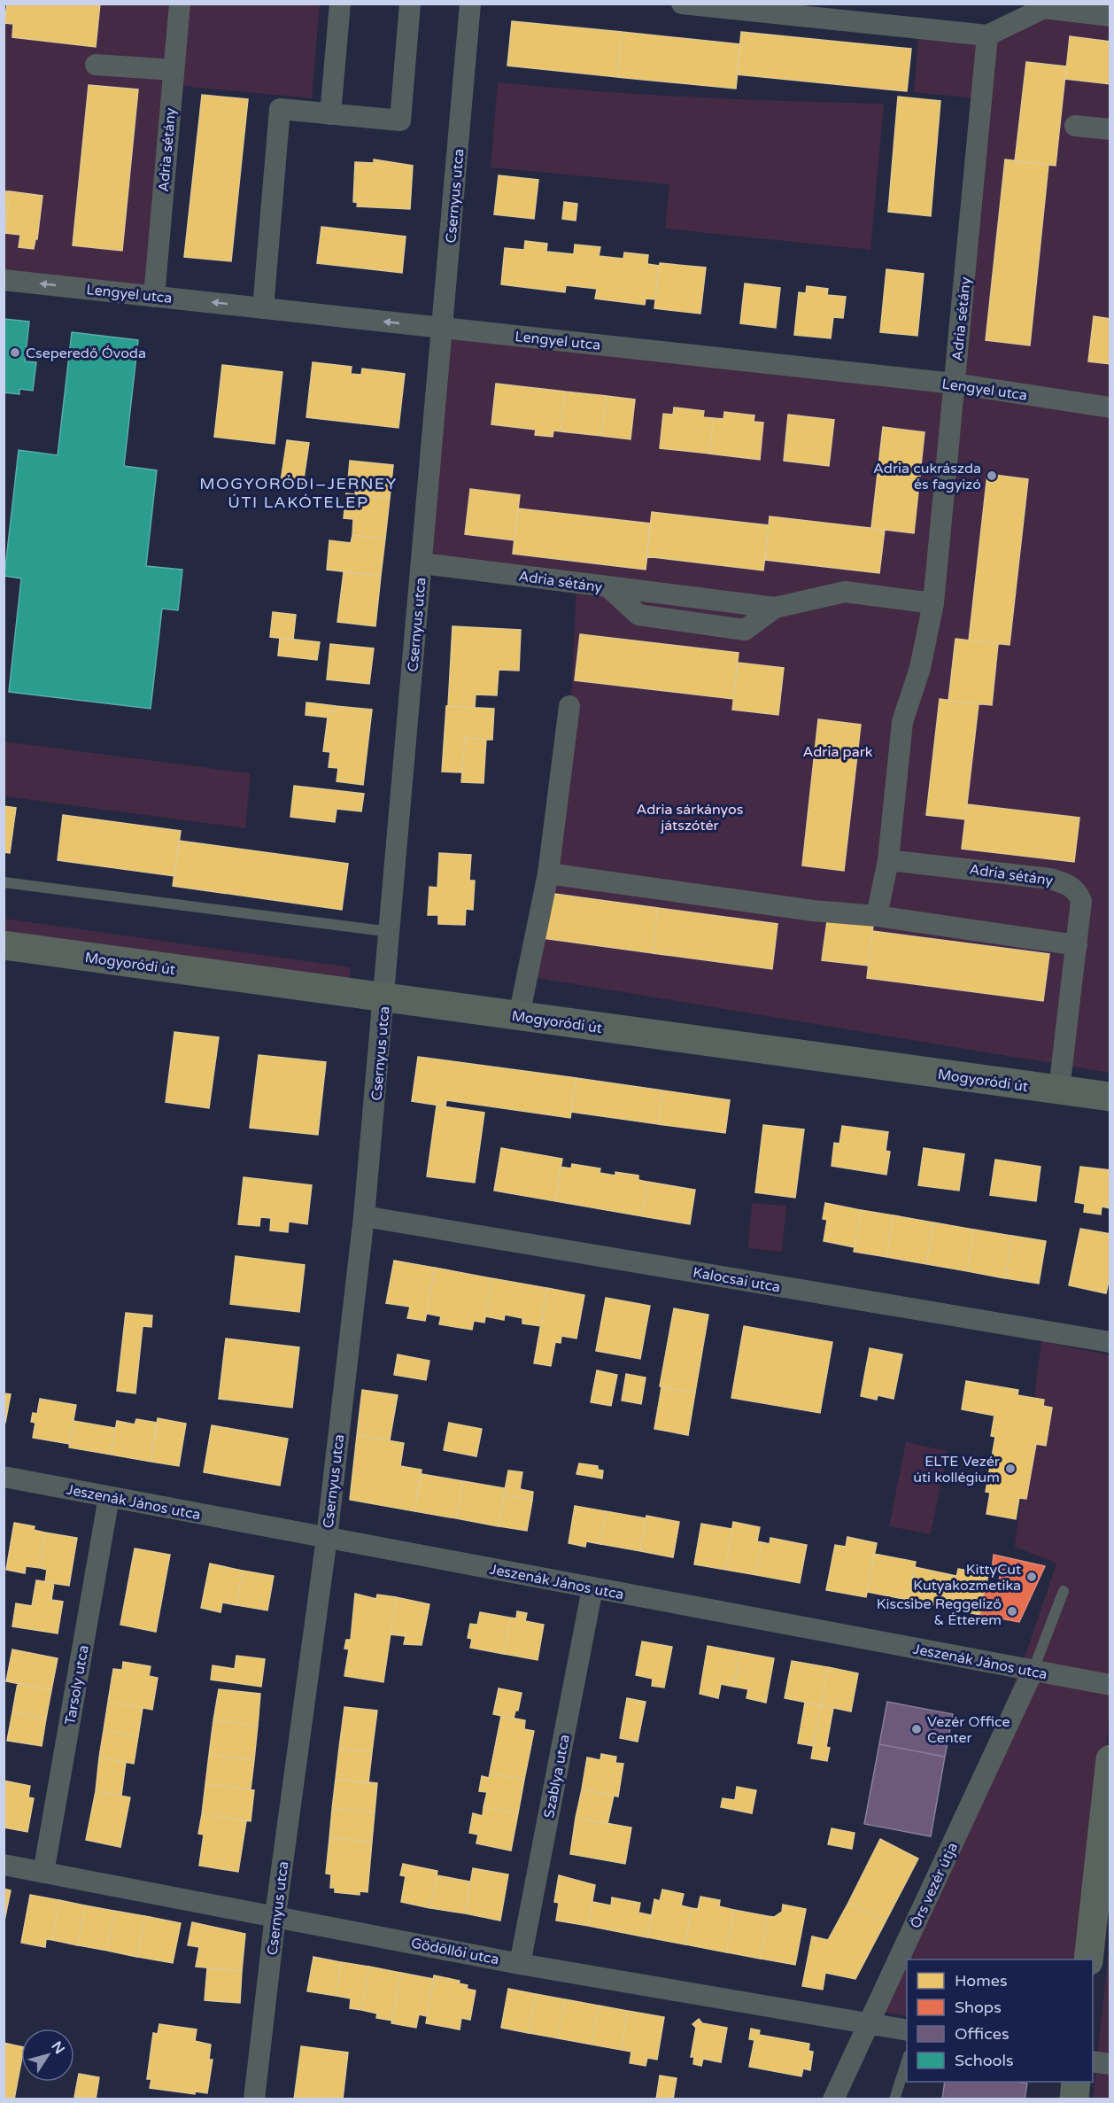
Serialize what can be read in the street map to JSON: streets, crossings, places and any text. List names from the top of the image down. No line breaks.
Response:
{"streets":{"street":["Adria sétány","Csernyus utca","Lengyel utca","Mogyoródi út","Kalocsai utca","Jeszenák János utca","Tarsoly utca","Szablya utca","Örs vezér útja","Gödöllői utca"]},"crossings":[["Adria sétány","Csernyus utca"],["Adria sétány","Lengyel utca"],["Adria sétány","Mogyoródi út"],["Csernyus utca","Lengyel utca"],["Csernyus utca","Mogyoródi út"],["Csernyus utca","Kalocsai utca"],["Csernyus utca","Jeszenák János utca"],["Csernyus utca","Gödöllői utca"],["Jeszenák János utca","Tarsoly utca"],["Jeszenák János utca","Szablya utca"],["Jeszenák János utca","Örs vezér útja"],["Tarsoly utca","Gödöllői utca"],["Szablya utca","Gödöllői utca"],["Örs vezér útja","Gödöllői utca"]],"one_way":["Lengyel utca"],"districts":["MOGYORÓDI–JERNEY ÚTI LAKÓTELEP"],"parks":["Adria park","Adria sárkányos játszótér"],"places":["Cseperedő Óvoda","Adria cukrászda és fagyizó","ELTE Vezér úti kollégium","KittyCut Kutyakozmetika","Kiscsibe Reggeliző & Étterem","Vezér Office Center"],"legend":["Homes","Shops","Offices","Schools"],"north":"top right"}
